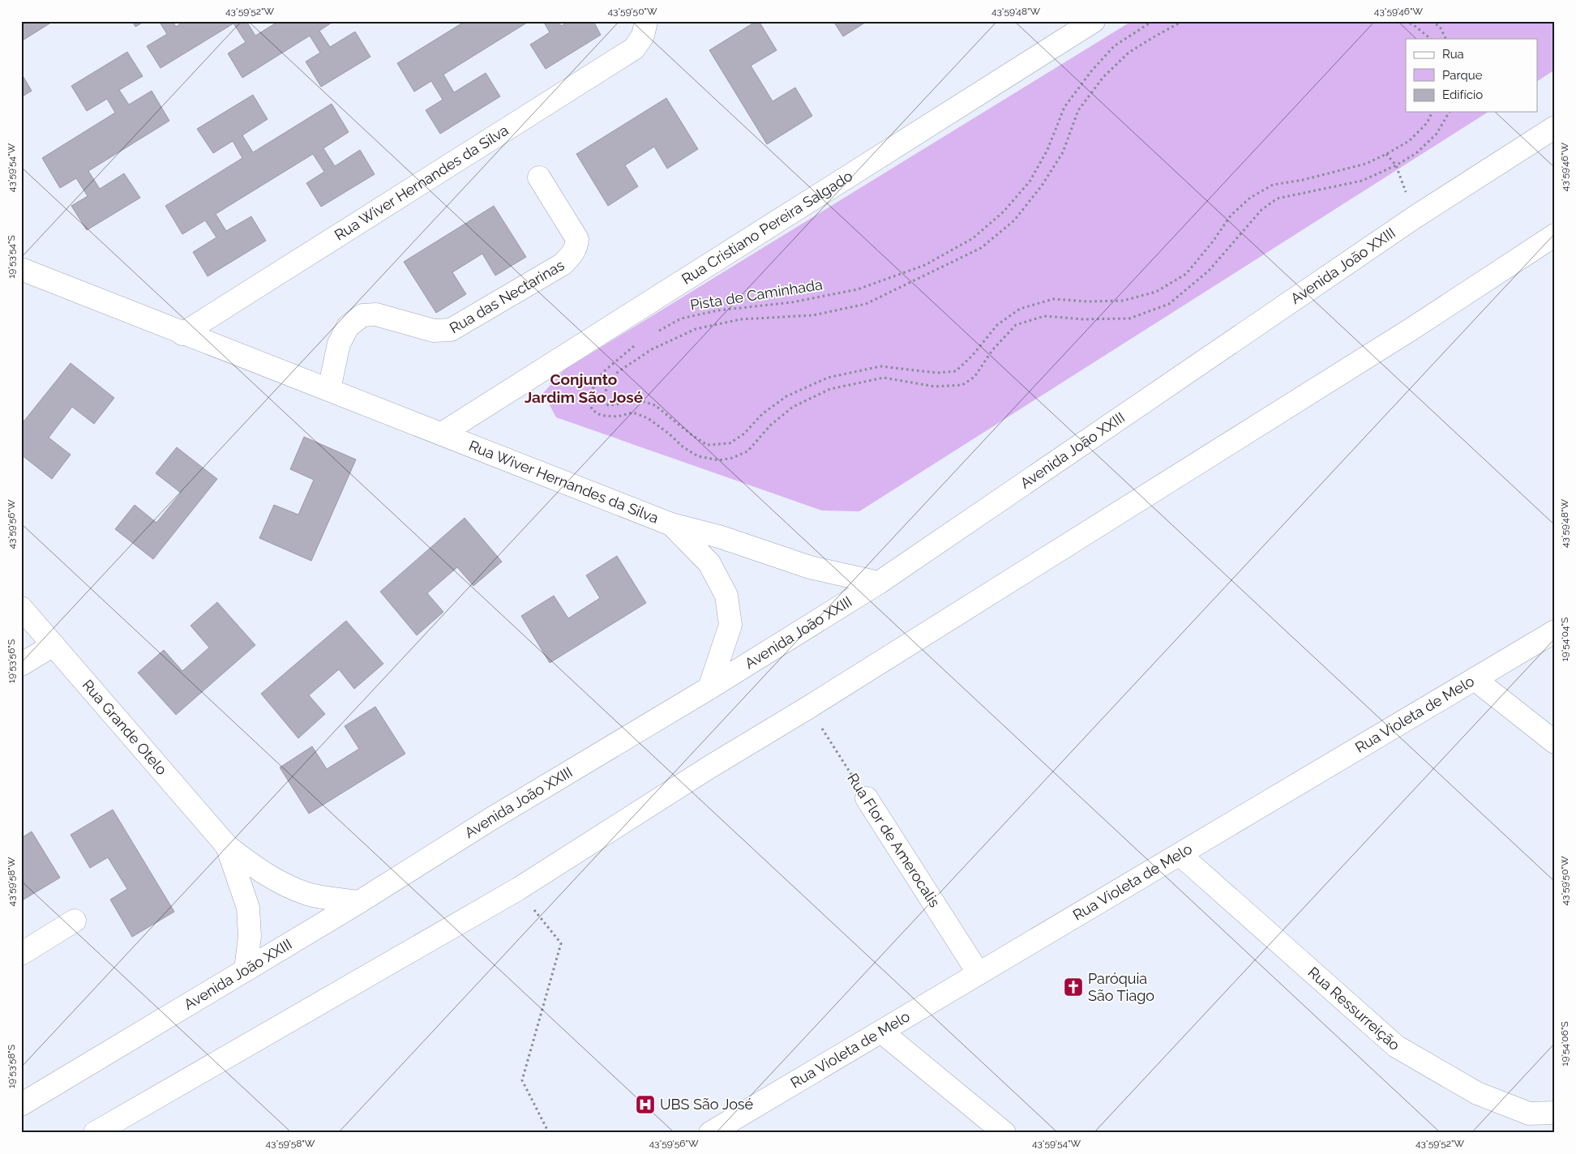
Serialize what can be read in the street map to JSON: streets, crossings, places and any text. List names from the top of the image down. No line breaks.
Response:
{"streets":{"street":["Rua Wiver Hernandes da Silva","Rua Cristiano Pereira Salgado","Avenida João XXIII","Rua das Nectarinas","Rua Violeta de Melo","Rua Grande Otelo","Rua Flor de Amerocalis","Rua Ressurreição"],"path":["Pista de Caminhada"]},"crossings":[["Rua Wiver Hernandes da Silva","Rua Cristiano Pereira Salgado"],["Rua Wiver Hernandes da Silva","Avenida João XXIII"],["Rua Wiver Hernandes da Silva","Rua das Nectarinas"],["Avenida João XXIII","Rua Grande Otelo"],["Rua Violeta de Melo","Rua Flor de Amerocalis"],["Rua Violeta de Melo","Rua Ressurreição"]],"districts":["Conjunto Jardim São José"],"places":{"church":["Paróquia São Tiago"],"hospital":["UBS São José"]},"legend":["Rua","Parque","Edifício"],"coordinates":["43°59'52\"W","43°59'50\"W","43°59'48\"W","43°59'46\"W","43°59'54\"W","19°53'54\"S","43°59'56\"W","19°54'04\"S","19°53'56\"S","43°59'58\"W","19°54'06\"S","19°53'58\"S"]}
